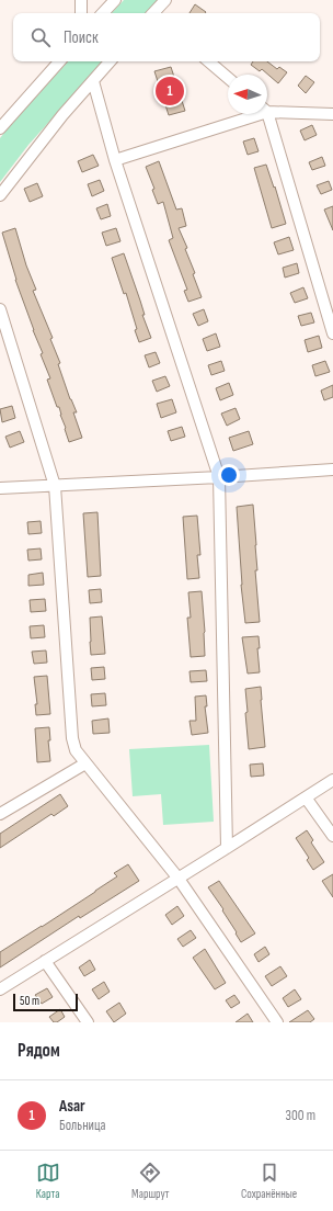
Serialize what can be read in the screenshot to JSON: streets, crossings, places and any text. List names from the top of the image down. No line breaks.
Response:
{"scale_bar":"50 m","north":"left","page":{"search":"Поиск","pins":"1","scale":"50 m","heading":"Рядом","list":[{"mark":"1","name":"Asar","note":"Больница","value":"300 m"}],"nav":["Карта","Маршрут","Сохранённые"]}}
